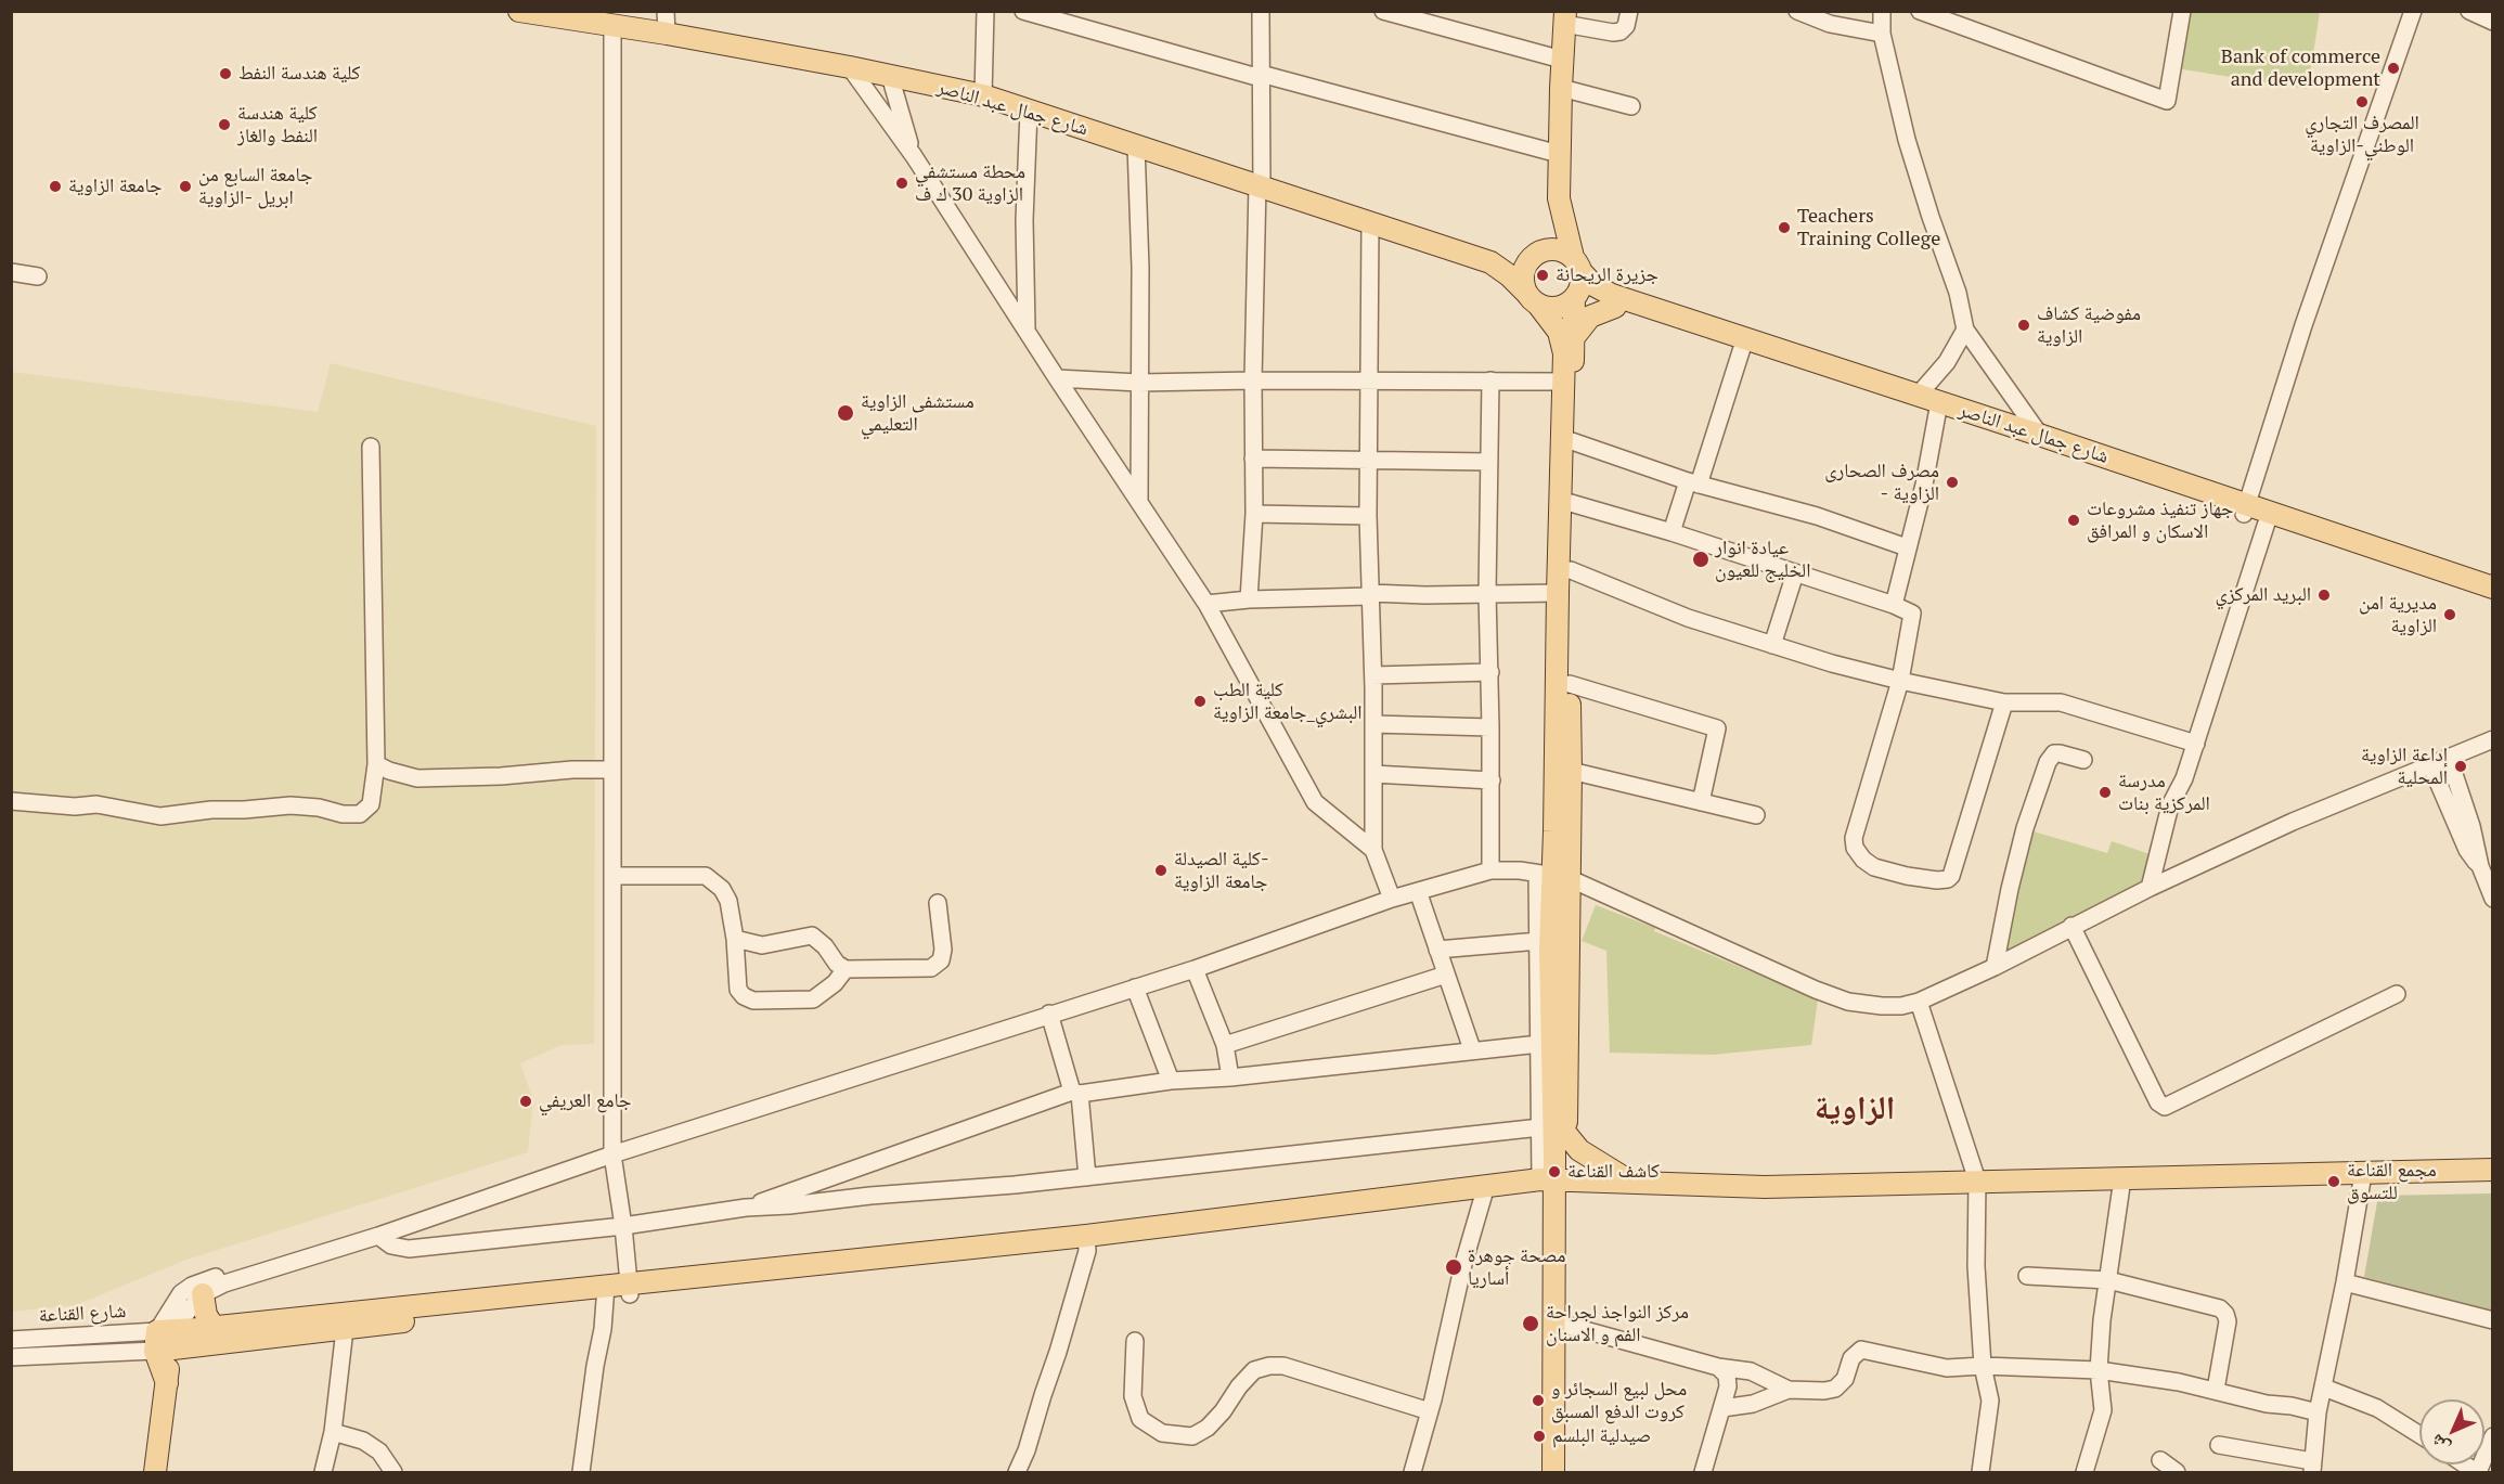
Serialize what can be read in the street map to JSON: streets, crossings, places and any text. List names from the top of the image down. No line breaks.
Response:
{"streets":{"main road":["شارع جمال عبد الناصر"],"street":["شارع القناعة"]},"districts":["الزاوية"],"places":["Bank of commerce and development","كلية هندسة النفط","المصرف التجاري الوطني-الزاوية","كلية هندسة النفط والغاز","محطة مستشفي الزاوية 30 ك ف","جامعة الزاوية","جامعة السابع من ابريل -الزاوية","Teachers Training College","جزيرة الريحانة","مفوضية كشاف الزاوية","مستشفى الزاوية التعليمي","مصرف الصحارى - الزاوية","جهاز تنفيذ مشروعات الاسكان و المرافق","عيادة انوار الخليج للعيون","البريد المركزي","مديرية امن الزاوية","كلية الطب البشري_جامعة الزاوية","إداعة الزاوية المحلية","مدرسة المركزية بنات","كلية الصيدلة- جامعة الزاوية","جامع العريفي","كاشف القناعة","مجمع القناعة للتسوق","مصحة جوهرة أساريا","مركز النواجذ لجراحة الفم و الاسنان","محل لبيع السجائر و كروت الدفع المسبق","صيدلية البلسم"],"north":"bottom left"}
